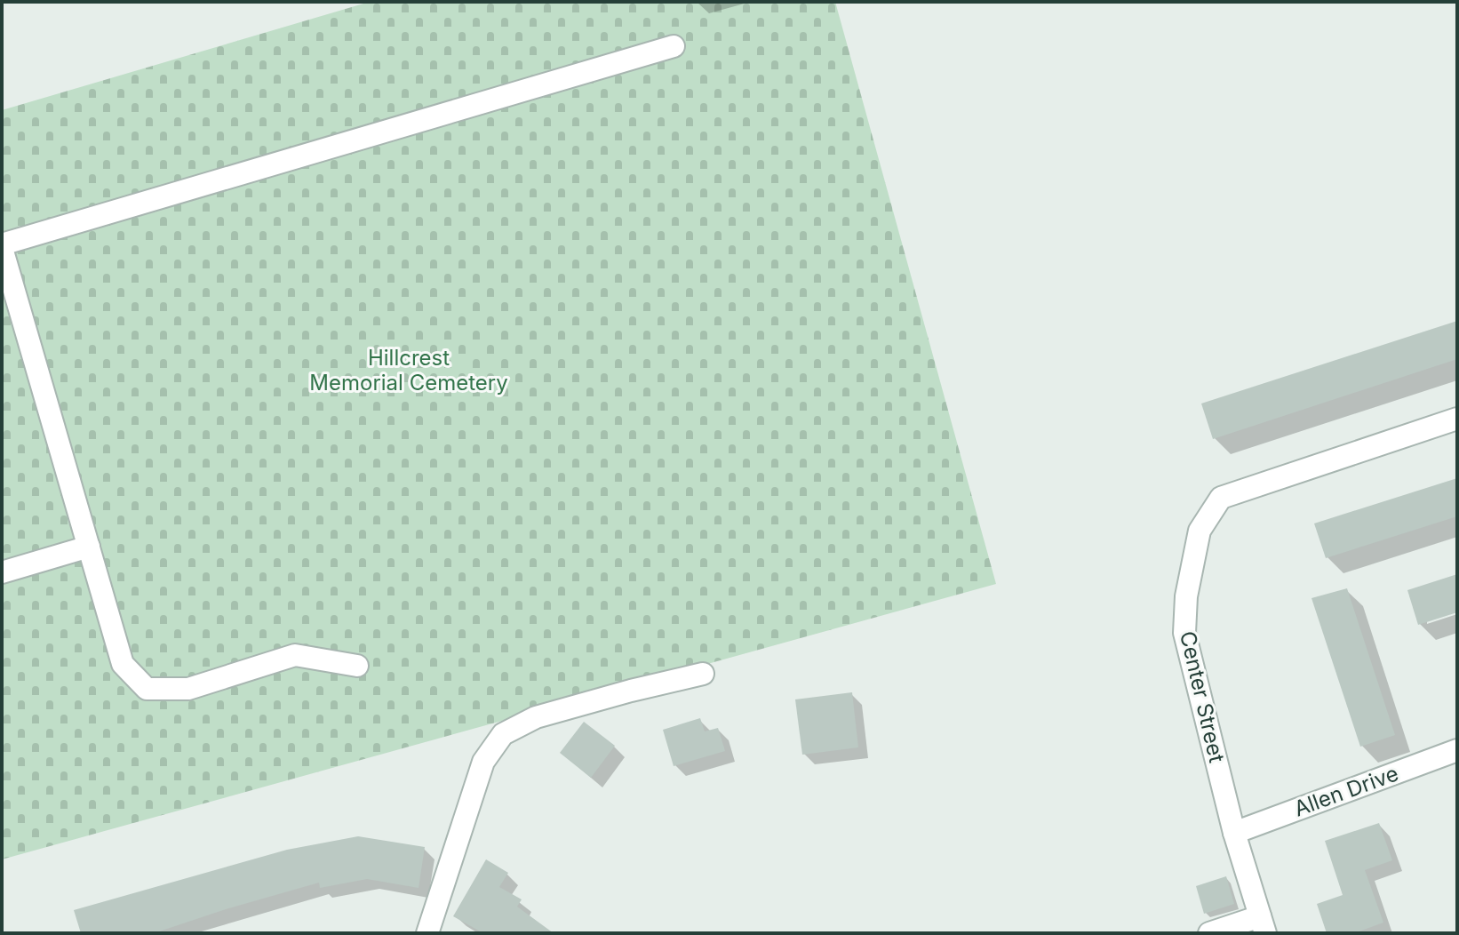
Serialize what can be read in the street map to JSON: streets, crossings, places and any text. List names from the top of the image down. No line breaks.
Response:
{"streets":{"street":["Center Street","Allen Drive"]},"crossings":[["Center Street","Allen Drive"]],"parks":["Hillcrest Memorial Cemetery"]}
